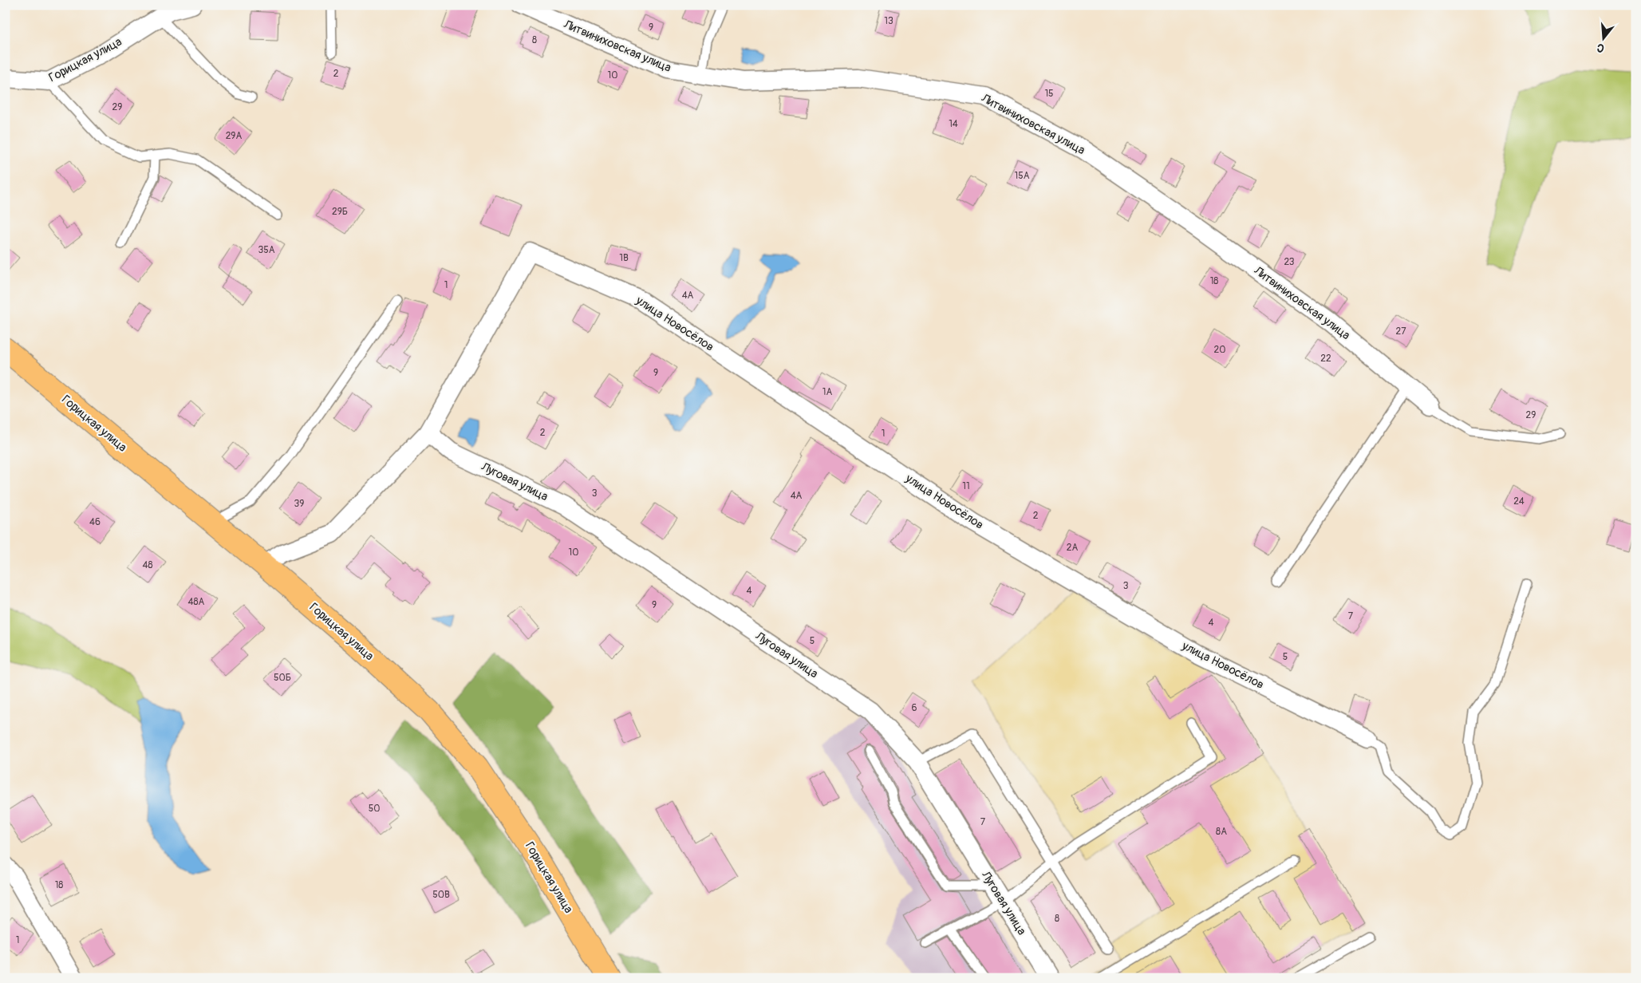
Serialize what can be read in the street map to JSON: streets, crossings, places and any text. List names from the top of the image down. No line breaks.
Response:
{"streets":{"main road":["Горицкая улица"],"street":["Литвиниховская улица","улица Новосёлов","Луговая улица"]},"crossings":[["улица Новосёлов","Луговая улица"]],"house_numbers":["13","9","8","2","10","15","29","14","29А","15А","29Б","35А","1В","23","18","1","4А","27","20","22","9","1А","29","2","1","11","3","4А","24","39","2","46","2А","10","48","3","4","48А","9","7","4","5","5","50Б","6","50","7","8А","18","50В","8","1"],"north":"bottom"}
